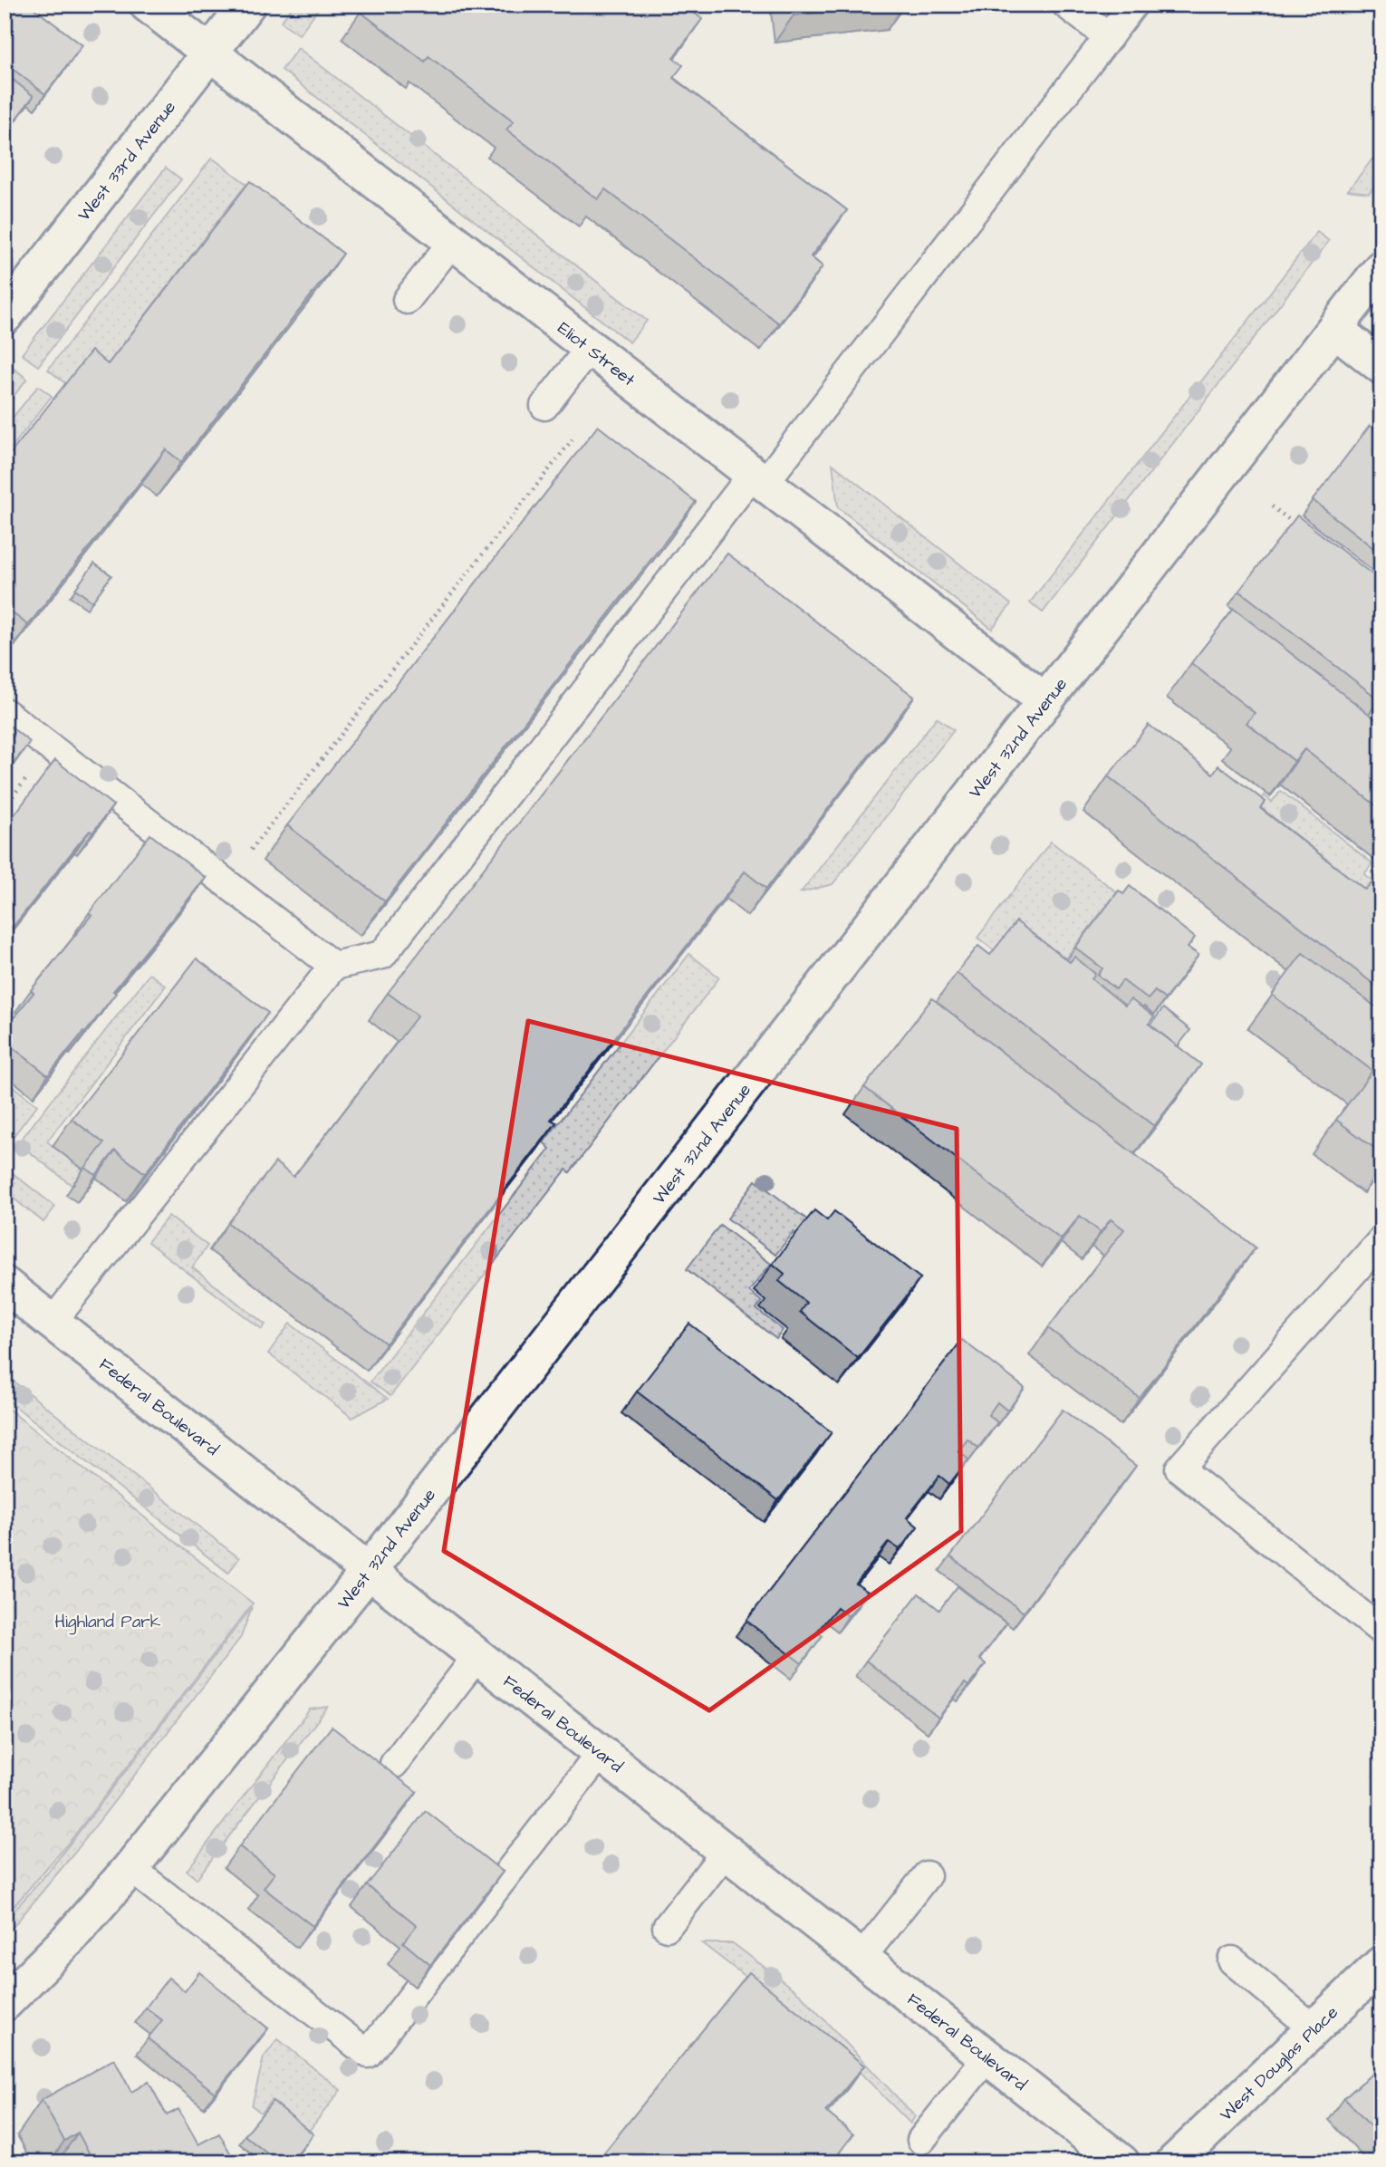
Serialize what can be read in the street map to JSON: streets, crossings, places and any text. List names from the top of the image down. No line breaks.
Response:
{"streets":{"street":["West 33rd Avenue","Eliot Street","West 32nd Avenue","Federal Boulevard","West Douglas Place"]},"crossings":[["West 33rd Avenue","Eliot Street"],["Eliot Street","West 32nd Avenue"],["West 32nd Avenue","Federal Boulevard"]],"parks":["Highland Park"]}
